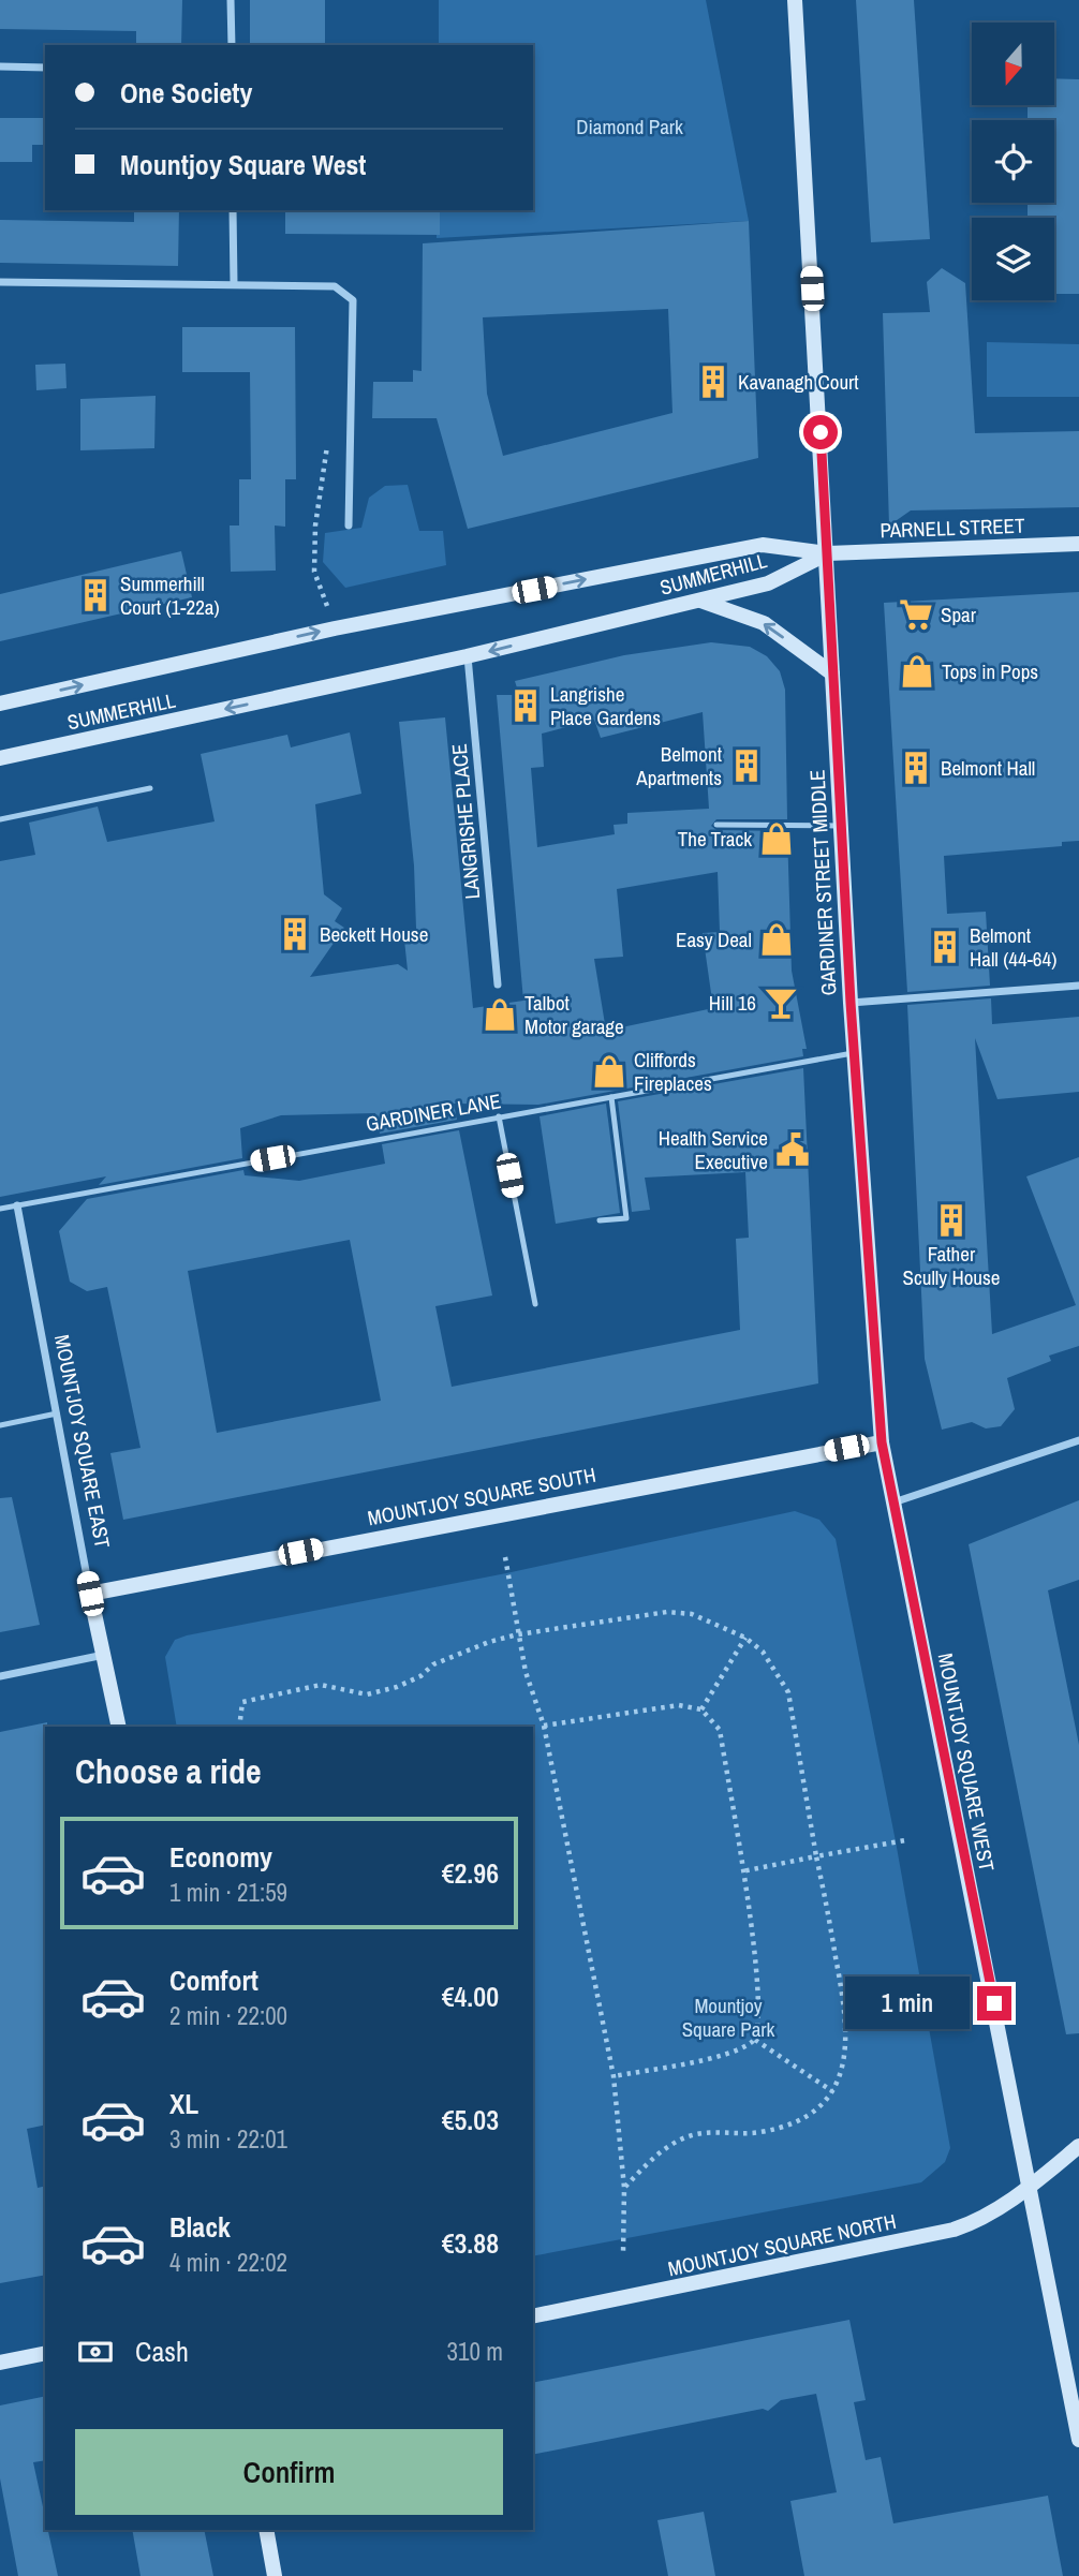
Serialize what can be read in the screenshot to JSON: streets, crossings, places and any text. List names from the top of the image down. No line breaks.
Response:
{"streets":{"main road":["PARNELL STREET","SUMMERHILL","GARDINER STREET MIDDLE","MOUNTJOY SQUARE EAST","MOUNTJOY SQUARE SOUTH","MOUNTJOY SQUARE WEST","MOUNTJOY SQUARE NORTH"],"street":["LANGRISHE PLACE"],"lane":["GARDINER LANE"]},"crossings":[["PARNELL STREET","SUMMERHILL"],["PARNELL STREET","GARDINER STREET MIDDLE"],["SUMMERHILL","LANGRISHE PLACE"],["SUMMERHILL","GARDINER STREET MIDDLE"],["GARDINER STREET MIDDLE","GARDINER LANE"],["GARDINER STREET MIDDLE","MOUNTJOY SQUARE WEST"],["GARDINER LANE","MOUNTJOY SQUARE EAST"],["MOUNTJOY SQUARE EAST","MOUNTJOY SQUARE SOUTH"],["MOUNTJOY SQUARE SOUTH","MOUNTJOY SQUARE WEST"],["MOUNTJOY SQUARE WEST","MOUNTJOY SQUARE NORTH"]],"parks":["Diamond Park","Mountjoy Square Park"],"places":{"building":["Kavanagh Court","Summerhill Court (1-22a)","Langrishe Place Gardens","Belmont Apartments","Belmont Hall","Beckett House","Belmont Hall (44-64)","Father Scully House"],"supermarket":["Spar"],"shop":["Tops in Pops","The Track","Easy Deal","Talbot Motor garage","Cliffords Fireplaces"],"bar":["Hill 16"],"public building":["Health Service Executive"]},"north":"bottom","page":{"banner":["One Society","Mountjoy Square West"],"heading":"Choose a ride","list":[{"name":"Economy","note":"1 min · 21:59","value":"€2.96"},{"name":"Comfort","note":"2 min · 22:00","value":"€4.00"},{"name":"XL","note":"3 min · 22:01","value":"€5.03"},{"name":"Black","note":"4 min · 22:02","value":"€3.88"}],"bubble":"1 min","pay":["Cash","310 m"],"buttons":"Confirm"}}
